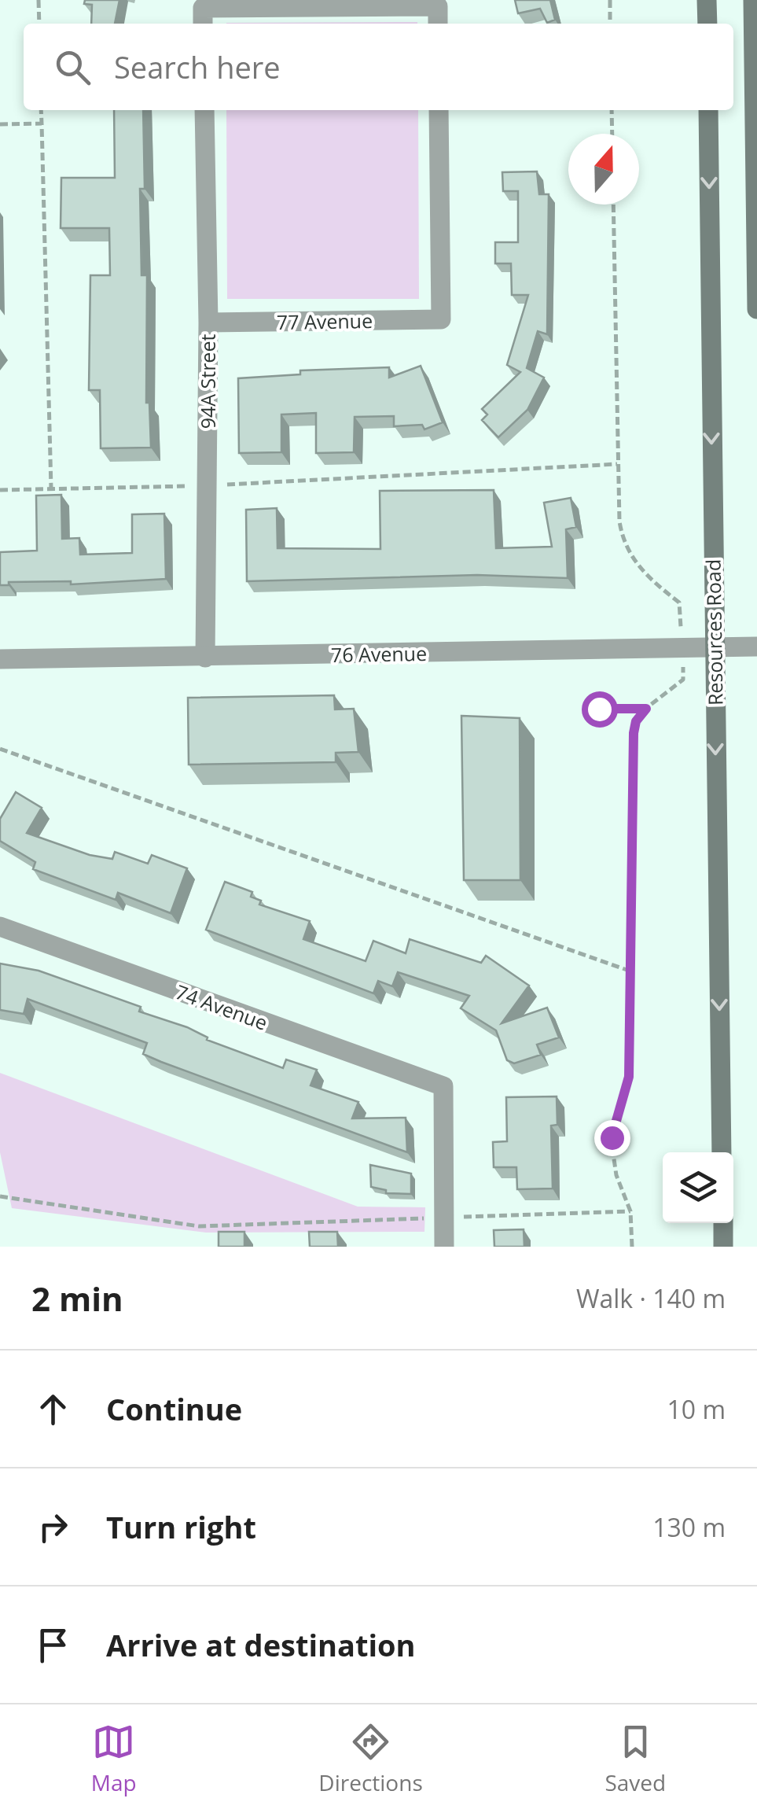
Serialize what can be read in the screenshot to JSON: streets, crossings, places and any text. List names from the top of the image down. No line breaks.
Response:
{"streets":{"main road":["Resources Road"],"street":["77 Avenue","94A Street","76 Avenue","74 Avenue"]},"crossings":[["77 Avenue","94A Street"],["94A Street","76 Avenue"],["Resources Road","76 Avenue"]],"one_way":["Resources Road"],"north":"top","page":{"search":"Search here","heading":["2 min","Walk · 140 m"],"list":[["Continue","10 m"],["Turn right","130 m"],"Arrive at destination"],"nav":["Map","Directions","Saved"]}}
